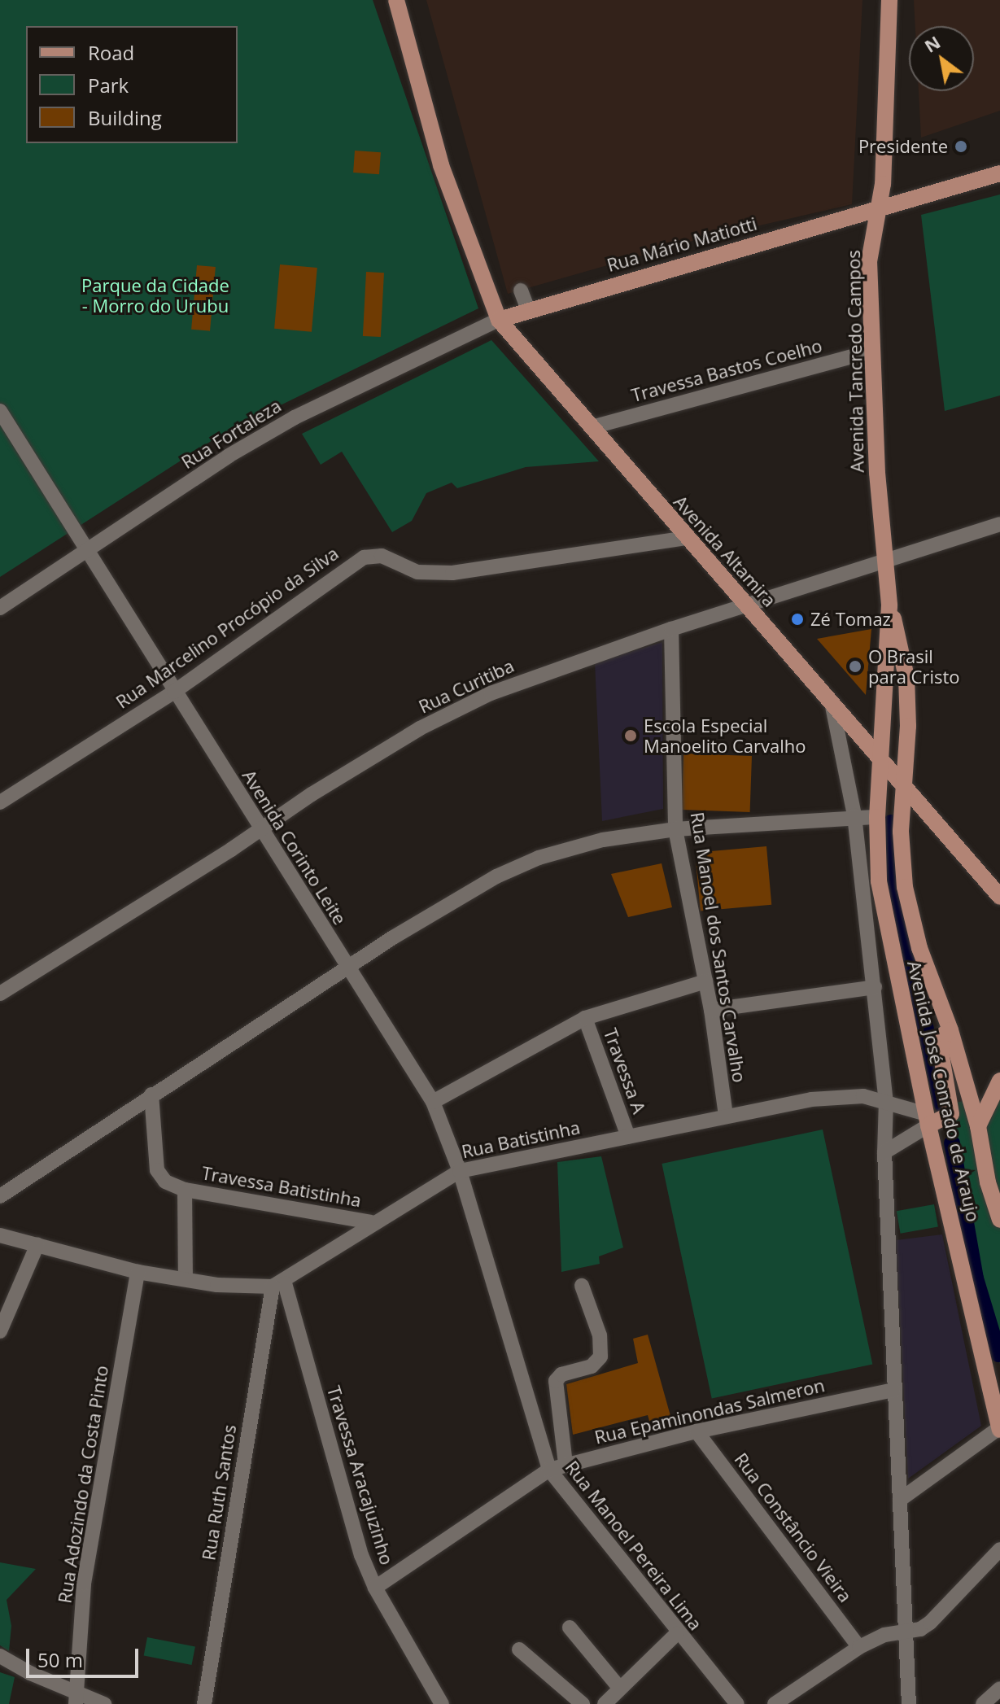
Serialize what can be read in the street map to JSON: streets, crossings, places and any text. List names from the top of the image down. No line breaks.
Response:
{"streets":{"main road":["Rua Mário Matiotti","Avenida Tancredo Campos","Avenida Altamira","Avenida José Conrado de Araujo"],"street":["Travessa Bastos Coelho","Rua Fortaleza","Rua Marcelino Procópio da Silva","Rua Curitiba","Avenida Corinto Leite","Rua Manoel dos Santos Carvalho","Travessa A","Rua Batistinha","Travessa Batistinha","Rua Epaminondas Salmeron","Travessa Aracajuzinho","Rua Adozindo da Costa Pinto","Rua Ruth Santos","Rua Constâncio Vieira","Rua Manoel Pereira Lima"]},"crossings":[["Rua Mário Matiotti","Avenida Tancredo Campos"],["Rua Mário Matiotti","Rua Fortaleza"],["Rua Mário Matiotti","Avenida Altamira"],["Avenida Tancredo Campos","Travessa Bastos Coelho"],["Avenida Tancredo Campos","Avenida Altamira"],["Avenida Tancredo Campos","Rua Curitiba"],["Avenida Tancredo Campos","Avenida José Conrado de Araujo"],["Travessa Bastos Coelho","Avenida Altamira"],["Rua Fortaleza","Avenida Altamira"],["Rua Fortaleza","Avenida Corinto Leite"],["Avenida Altamira","Rua Marcelino Procópio da Silva"],["Avenida Altamira","Rua Curitiba"],["Avenida Altamira","Avenida José Conrado de Araujo"],["Rua Marcelino Procópio da Silva","Avenida Corinto Leite"],["Rua Curitiba","Avenida Corinto Leite"],["Rua Curitiba","Rua Manoel dos Santos Carvalho"],["Avenida Corinto Leite","Rua Batistinha"],["Avenida Corinto Leite","Rua Manoel Pereira Lima"],["Rua Manoel dos Santos Carvalho","Rua Batistinha"],["Travessa A","Rua Batistinha"],["Avenida José Conrado de Araujo","Rua Batistinha"],["Rua Batistinha","Travessa Batistinha"],["Rua Batistinha","Travessa Aracajuzinho"],["Rua Batistinha","Rua Ruth Santos"],["Rua Batistinha","Rua Manoel Pereira Lima"],["Rua Epaminondas Salmeron","Travessa Aracajuzinho"],["Rua Epaminondas Salmeron","Rua Constâncio Vieira"],["Rua Epaminondas Salmeron","Rua Manoel Pereira Lima"],["Travessa Aracajuzinho","Rua Ruth Santos"]],"parks":["Parque da Cidade - Morro do Urubu"],"places":["Presidente","Zé Tomaz","O Brasil para Cristo","Escola Especial Manoelito Carvalho"],"legend":["Road","Park","Building"],"scale_bar":"50 m","north":"top left"}
